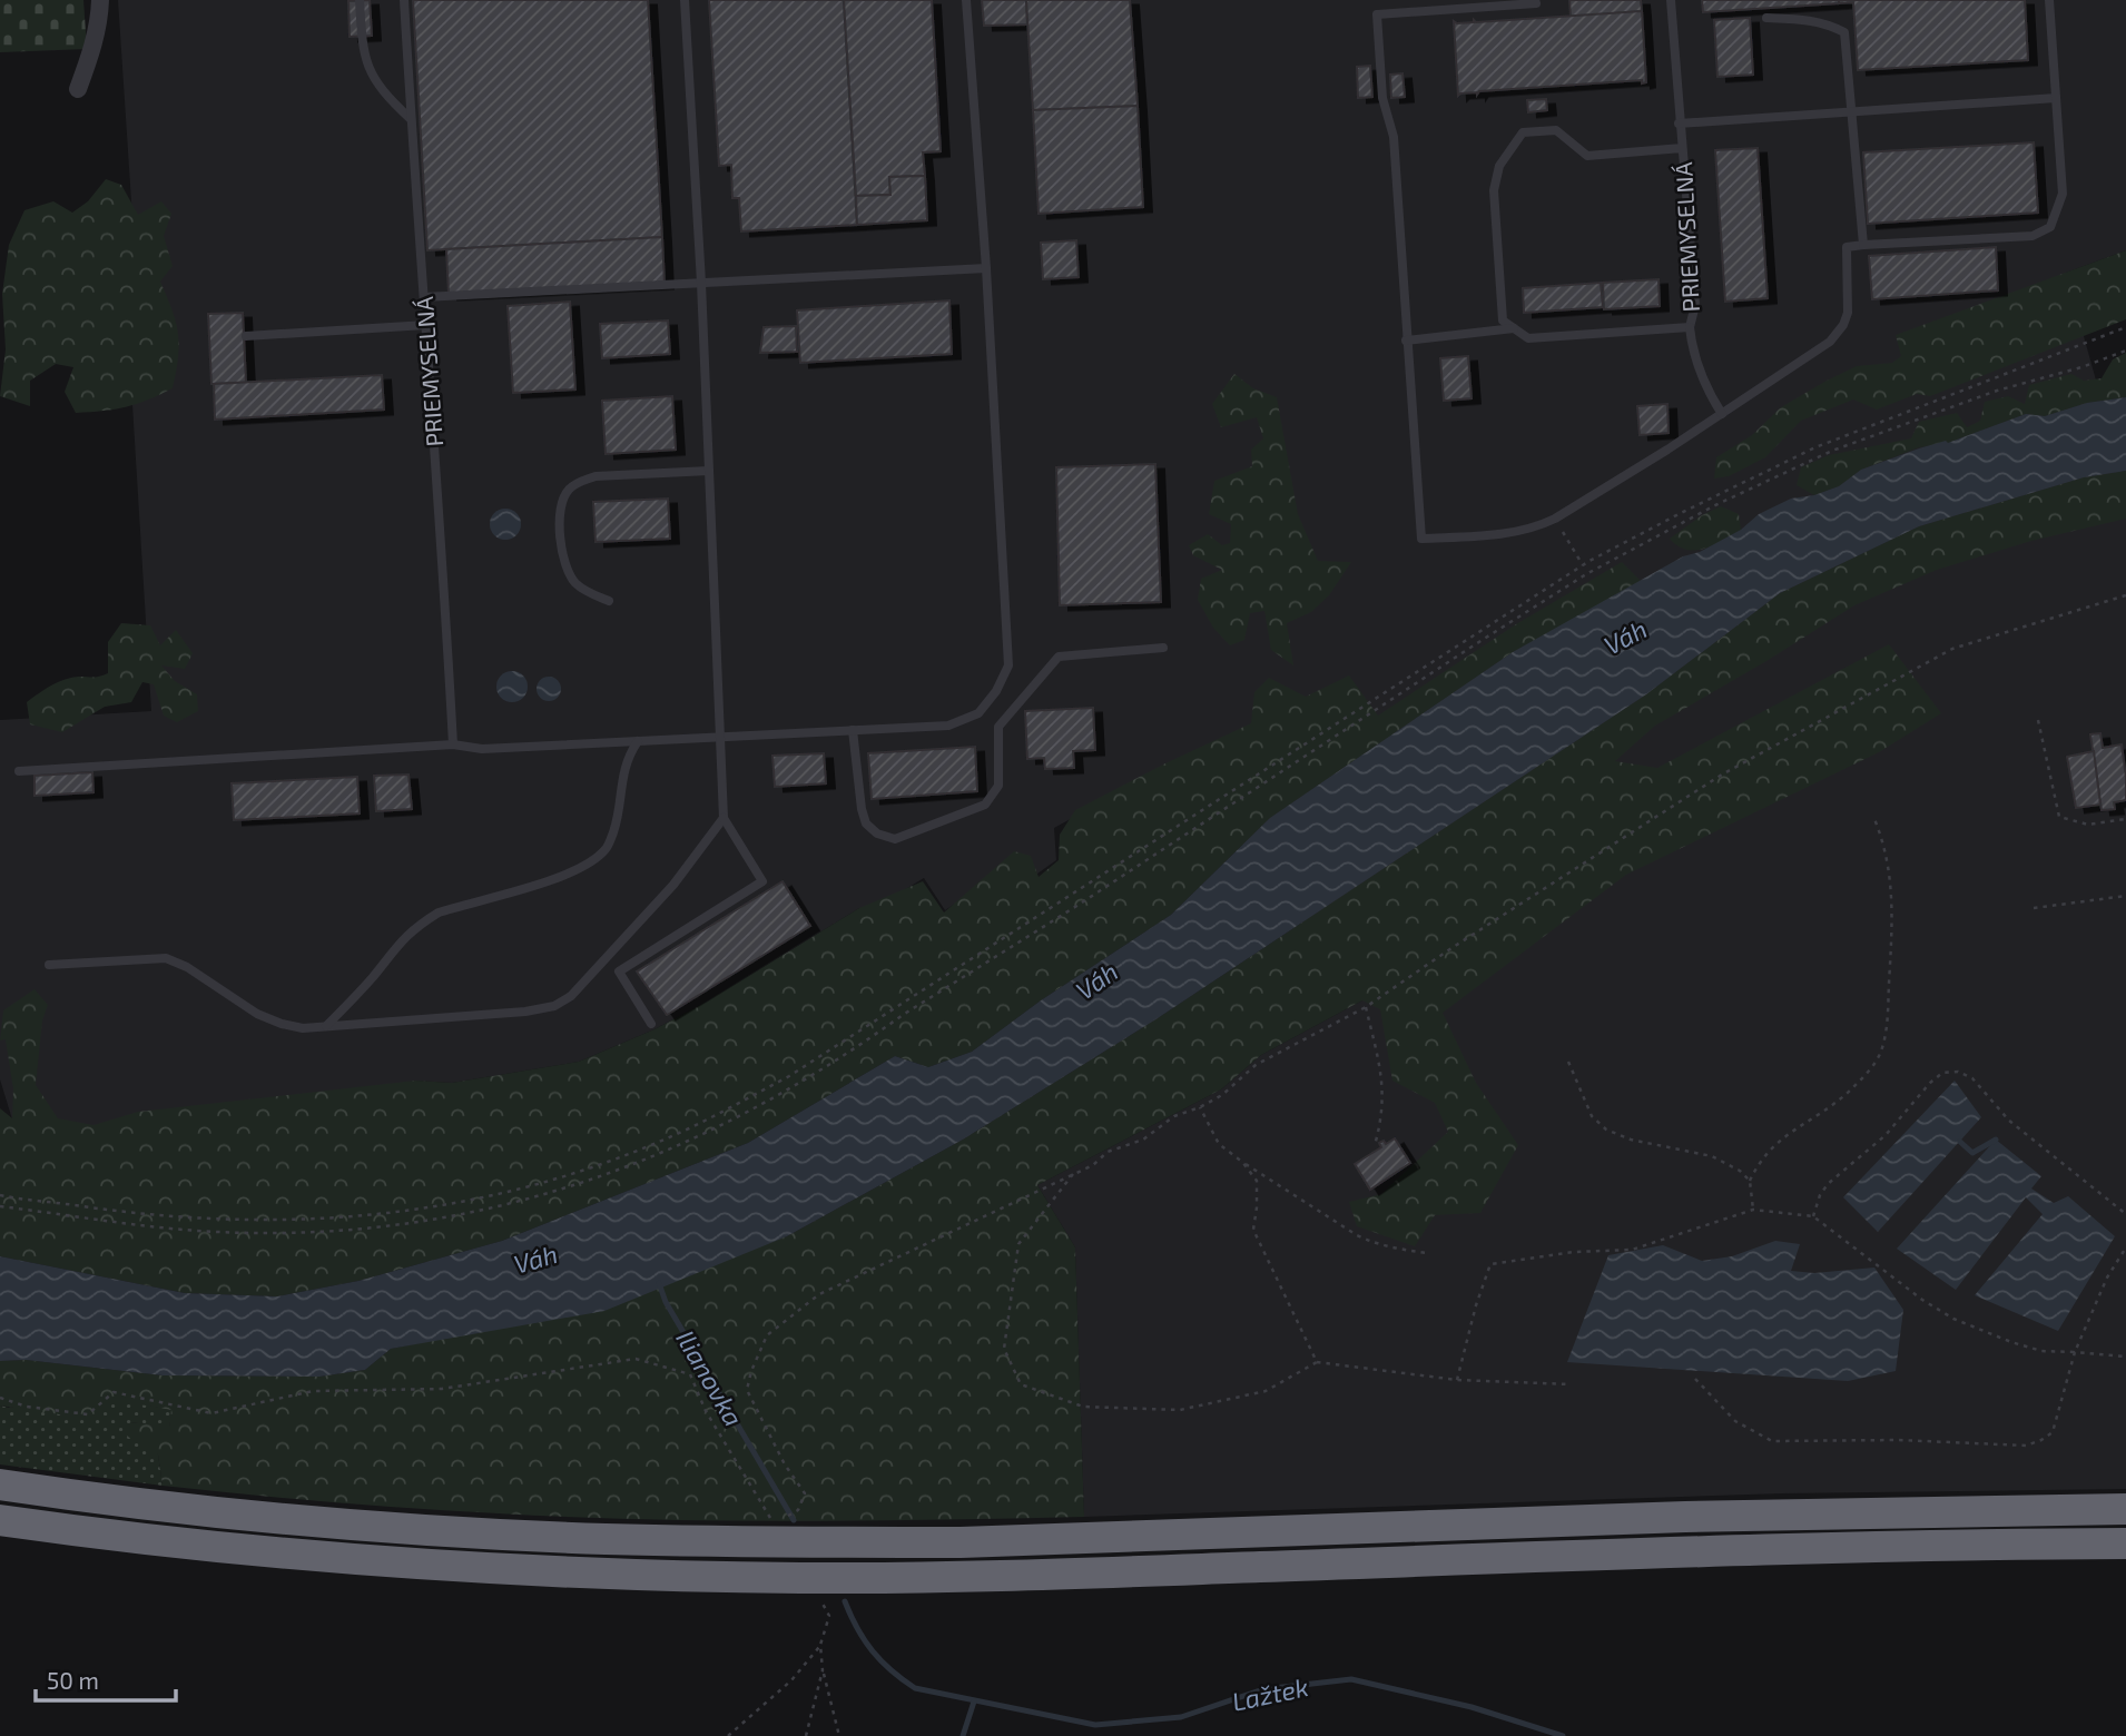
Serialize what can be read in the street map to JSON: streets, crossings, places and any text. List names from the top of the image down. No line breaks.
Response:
{"streets":{"lane":["PRIEMYSELNÁ"]},"water":["Váh","Ilianovka","Lažtek"],"scale_bar":"50 m"}
